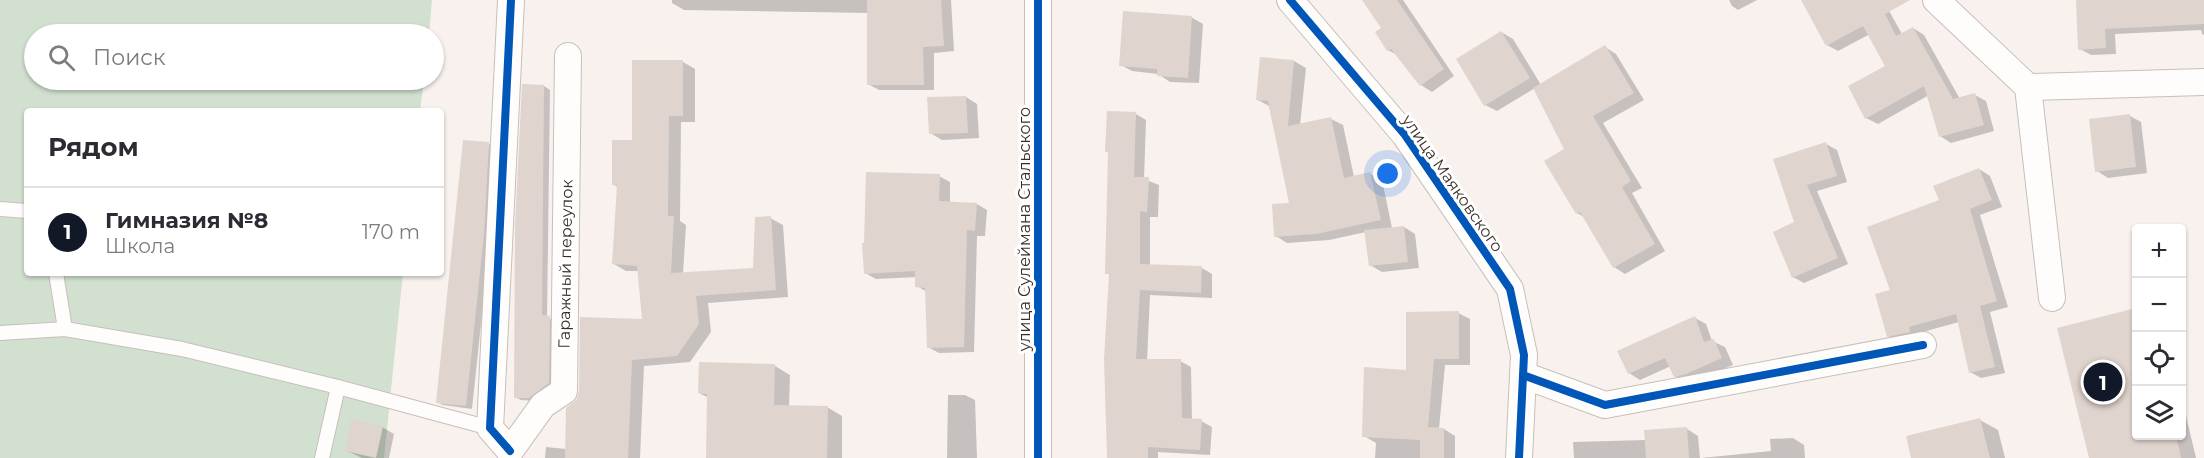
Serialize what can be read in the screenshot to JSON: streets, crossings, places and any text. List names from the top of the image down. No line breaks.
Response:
{"streets":{"street":["улица Маяковского","улица Сулеймана Стальского","Гаражный переулок"]},"page":{"search":"Поиск","heading":"Рядом","list":[{"mark":"1","name":"Гимназия №8","note":"Школа","value":"170 m"}],"map_buttons":["+","−"],"pins":"1"}}
